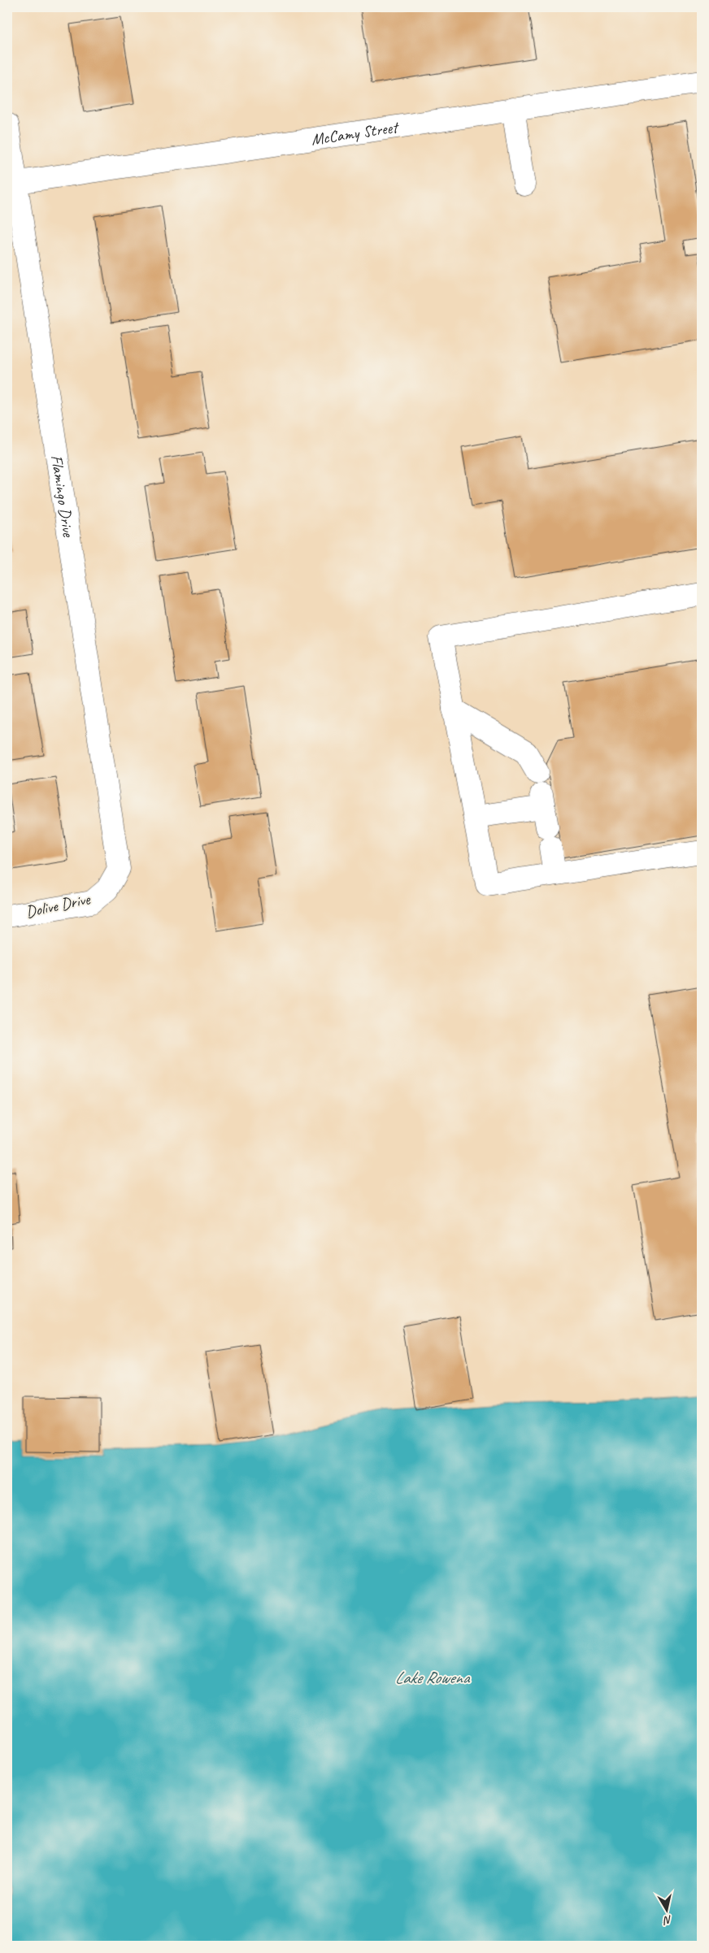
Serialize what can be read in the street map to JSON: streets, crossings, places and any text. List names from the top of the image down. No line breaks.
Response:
{"streets":{"street":["McCamy Street","Flamingo Drive","Dolive Drive"]},"crossings":[["McCamy Street","Flamingo Drive"],["Flamingo Drive","Dolive Drive"]],"water":["Lake Rowena"],"north":"bottom"}
